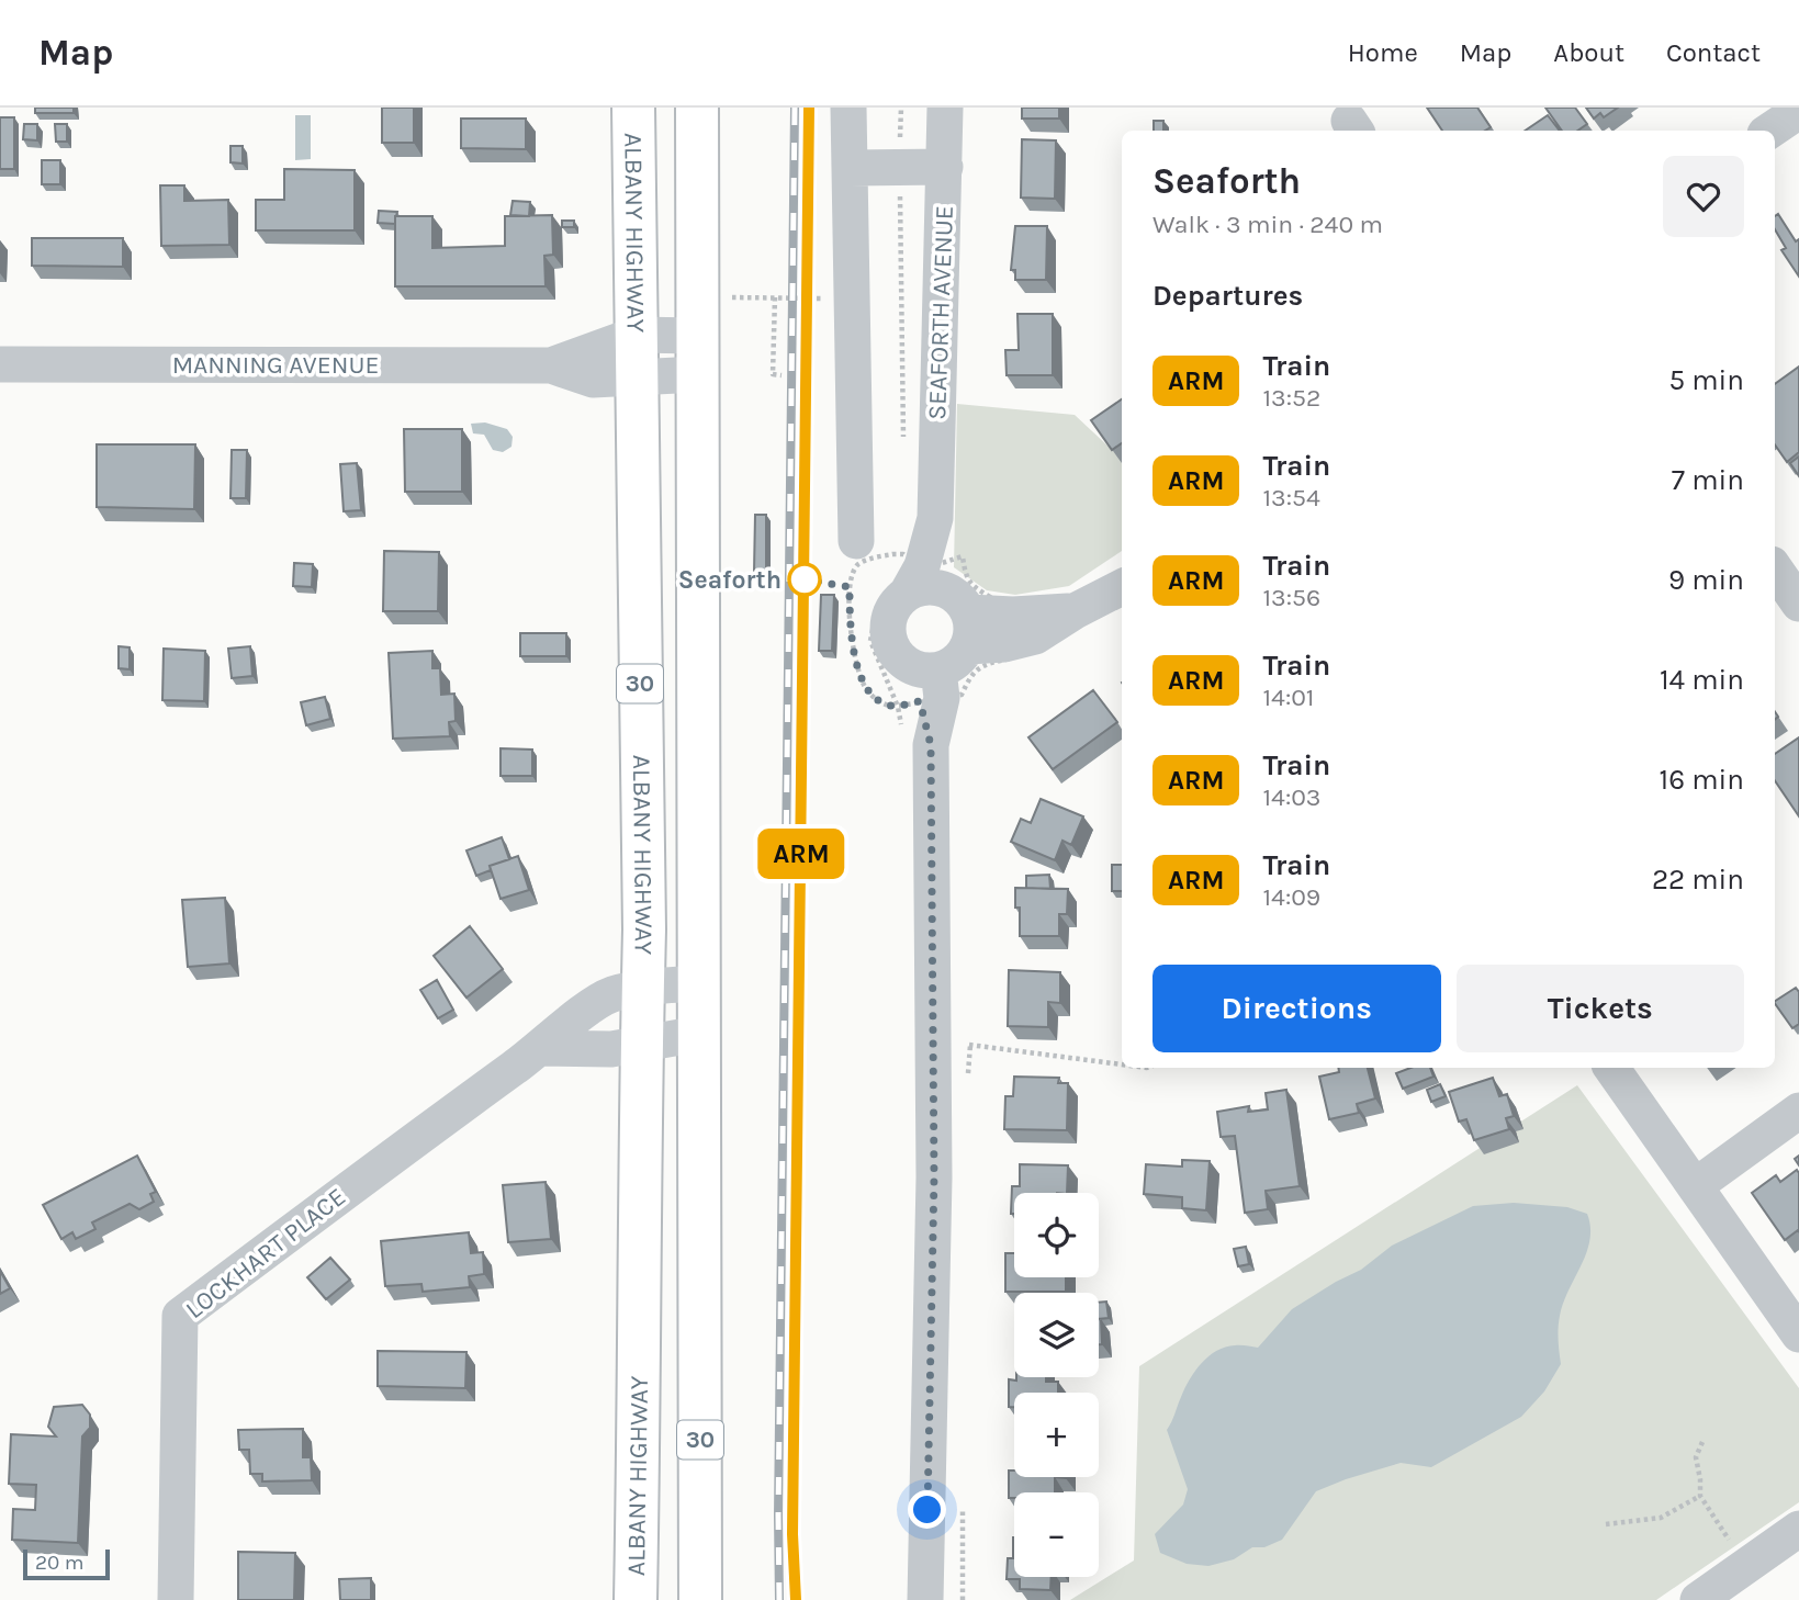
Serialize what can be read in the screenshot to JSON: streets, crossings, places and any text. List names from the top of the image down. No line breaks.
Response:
{"streets":{"highway":["ALBANY HIGHWAY","30"],"street":["SEAFORTH AVENUE","MANNING AVENUE","LOCKHART PLACE"]},"crossings":[["ALBANY HIGHWAY","MANNING AVENUE"],["ALBANY HIGHWAY","LOCKHART PLACE"],["MANNING AVENUE","30"],["30","LOCKHART PLACE"]],"places":["Seaforth"],"scale_bar":"20 m","page":{"header":"Map","nav":["Home","Map","About","Contact"],"on_map":"ARM","heading":[["Seaforth","Walk · 3 min · 240 m"],"Departures"],"list":[{"mark":"ARM","name":"Train","note":"13:52","value":"5 min"},{"mark":"ARM","name":"Train","note":"13:54","value":"7 min"},{"mark":"ARM","name":"Train","note":"13:56","value":"9 min"},{"mark":"ARM","name":"Train","note":"14:01","value":"14 min"},{"mark":"ARM","name":"Train","note":"14:03","value":"16 min"},{"mark":"ARM","name":"Train","note":"14:09","value":"22 min"}],"buttons":["Directions","Tickets"],"map_buttons":["+","−"],"scale":"20 m"}}
